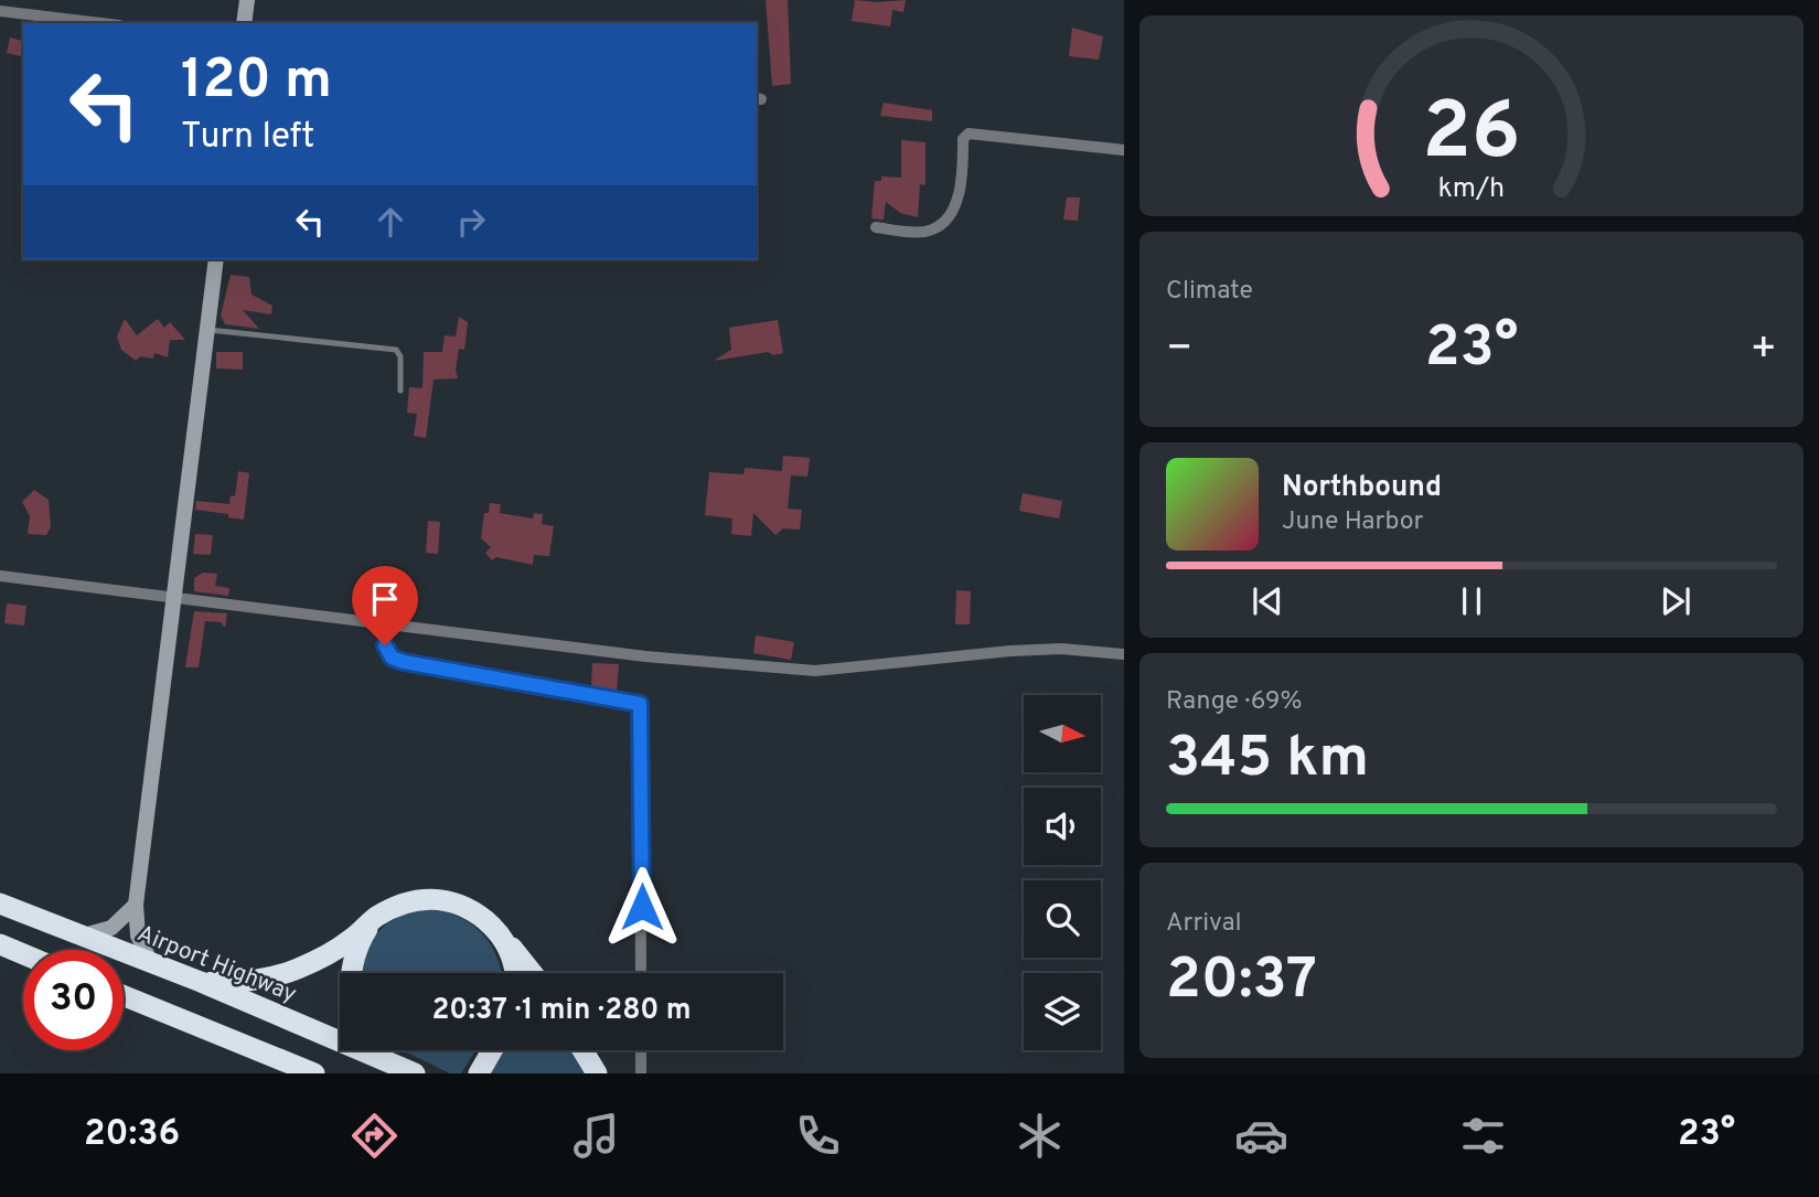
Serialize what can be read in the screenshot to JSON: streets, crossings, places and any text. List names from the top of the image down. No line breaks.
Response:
{"streets":{"highway":["Airport Highway"]},"north":"right","page":{"turn":["120 m","Turn left"],"tile":["Climate",["Range · 69%","345 km"],["Arrival","20:37"]],"heat":["−","23°","+"],"song":["Northbound","June Harbor"],"limit":"30","trip":"20:37 · 1 min · 280 m","tabs":["20:36","23°"],"gauge":["26","km/h"]}}
